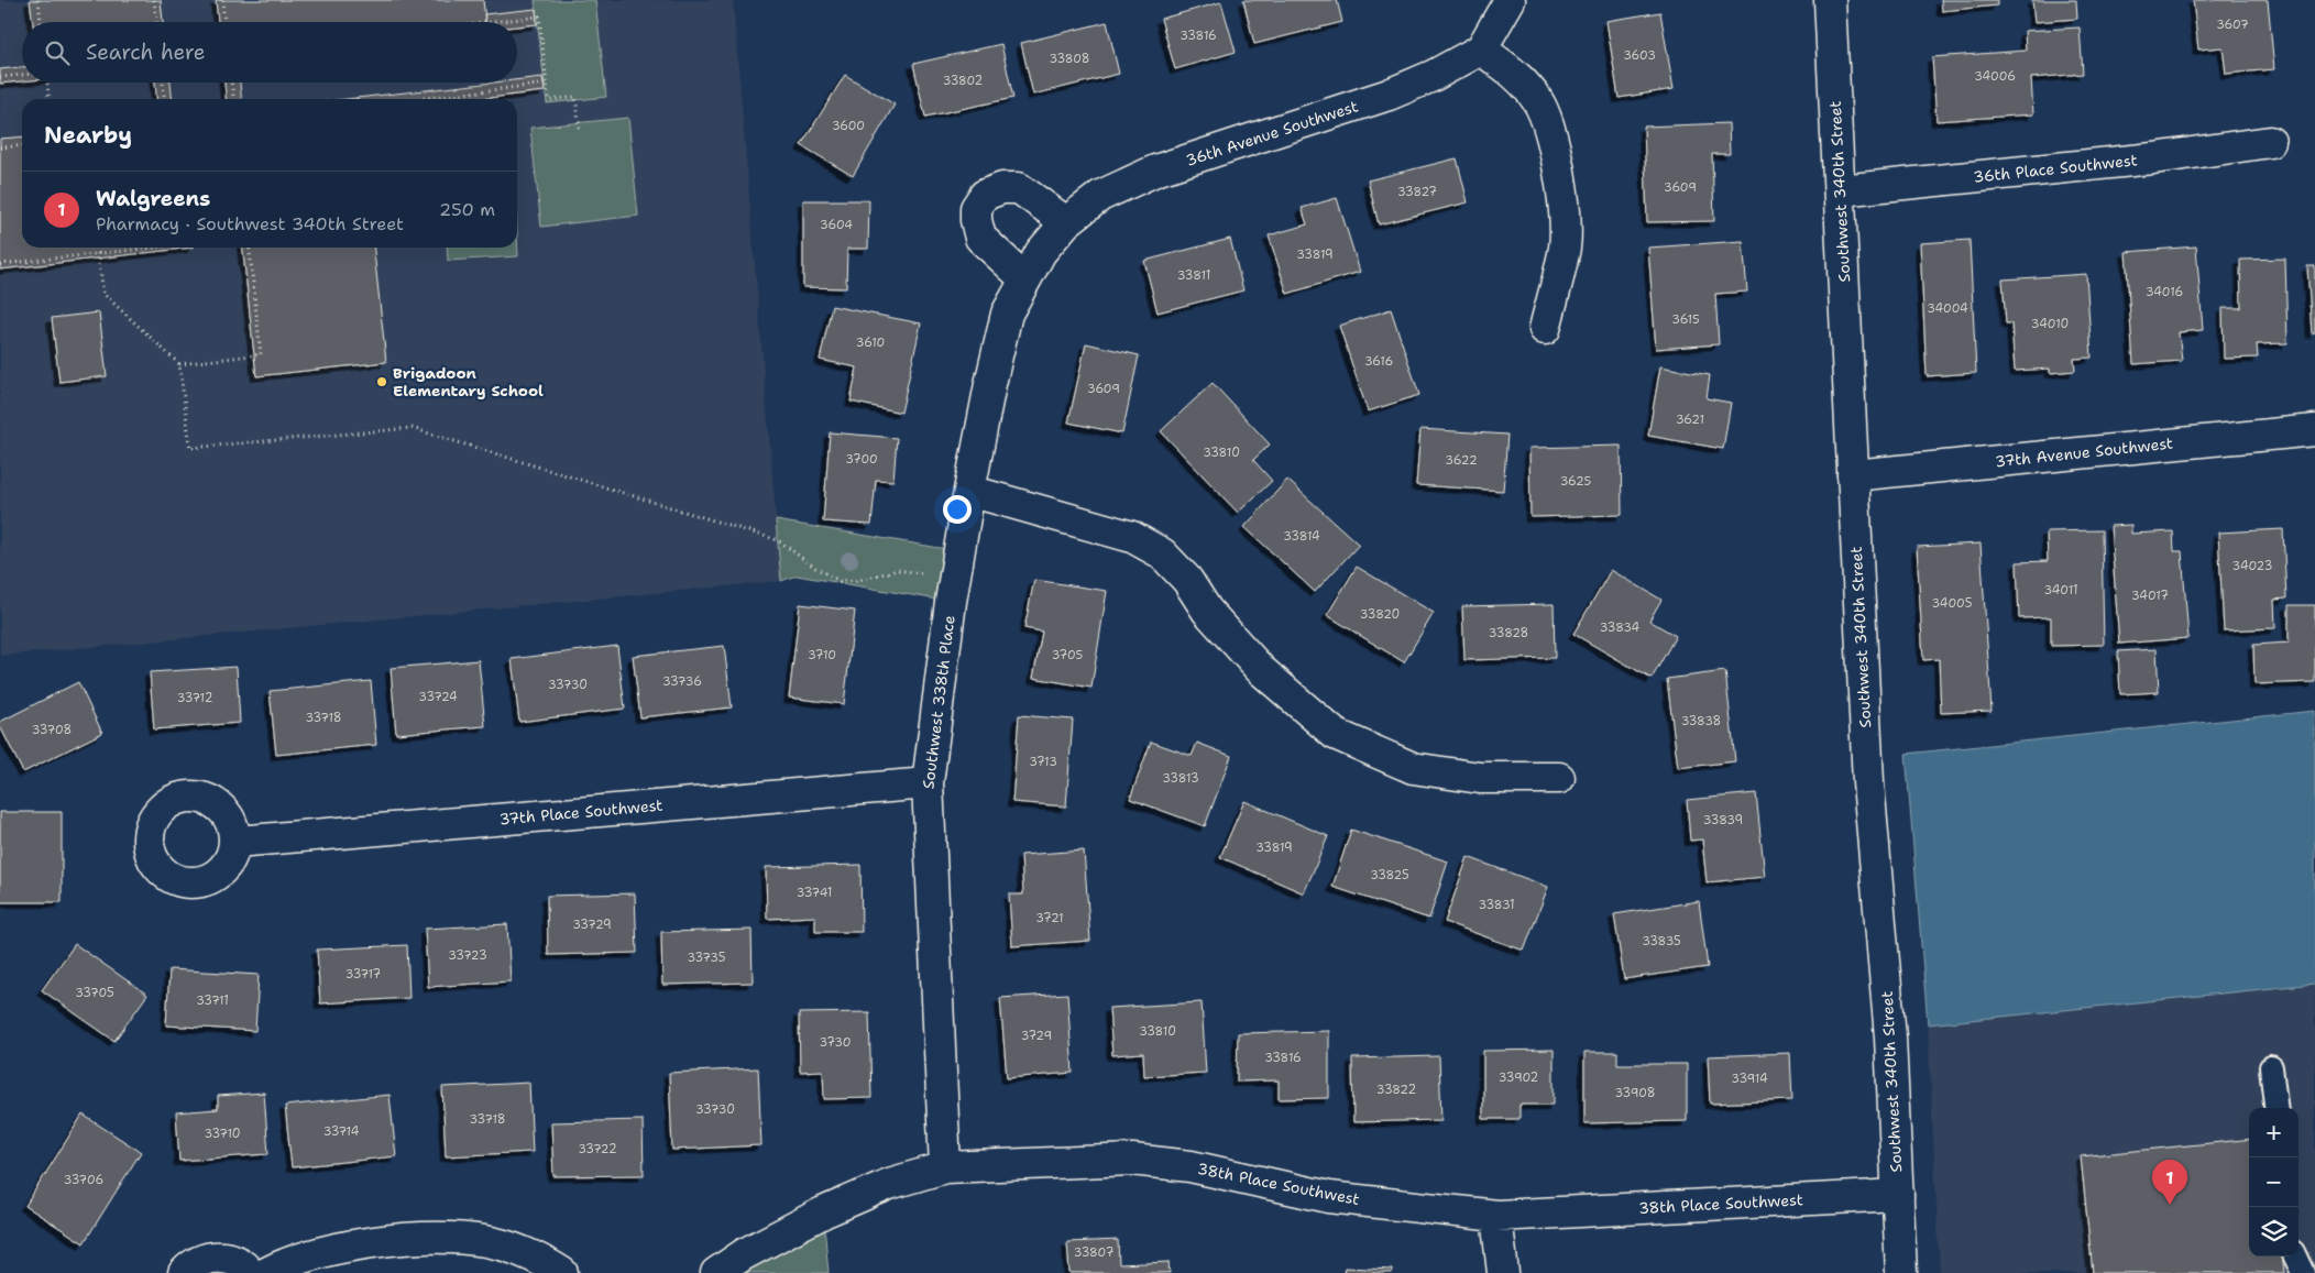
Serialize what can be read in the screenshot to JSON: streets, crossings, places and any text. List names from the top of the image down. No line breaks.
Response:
{"streets":{"street":["36th Avenue Southwest","36th Place Southwest","Southwest 340th Street","37th Avenue Southwest","Southwest 338th Place","37th Place Southwest","38th Place Southwest"]},"crossings":[["36th Avenue Southwest","Southwest 338th Place"],["36th Place Southwest","Southwest 340th Street"],["Southwest 340th Street","37th Avenue Southwest"],["Southwest 340th Street","38th Place Southwest"],["Southwest 338th Place","37th Place Southwest"],["Southwest 338th Place","38th Place Southwest"]],"places":["Brigadoon Elementary School"],"house_numbers":["3607","33816","3603","33808","34006","33802","3600","3609","33827","3604","33819","33811","34016","34004","3615","34010","3610","3616","3609","3621","33810","3700","3622","3625","33814","34023","34011","34017","34005","33820","33834","33828","3710","3705","33736","33730","33724","33712","33718","33838","33708","3713","33813","33839","33819","33825","33741","33831","3721","33729","33835","33723","33735","33717","33705","33711","33810","3729","3730","33816","33902","33914","33822","33908","33730","33718","33714","33710","33722","33706","33807"],"page":{"search":"Search here","heading":"Nearby","list":[{"mark":"1","name":"Walgreens","note":"Pharmacy · Southwest 340th Street","value":"250 m"}],"map_buttons":["+","−"],"pins":"1"}}
